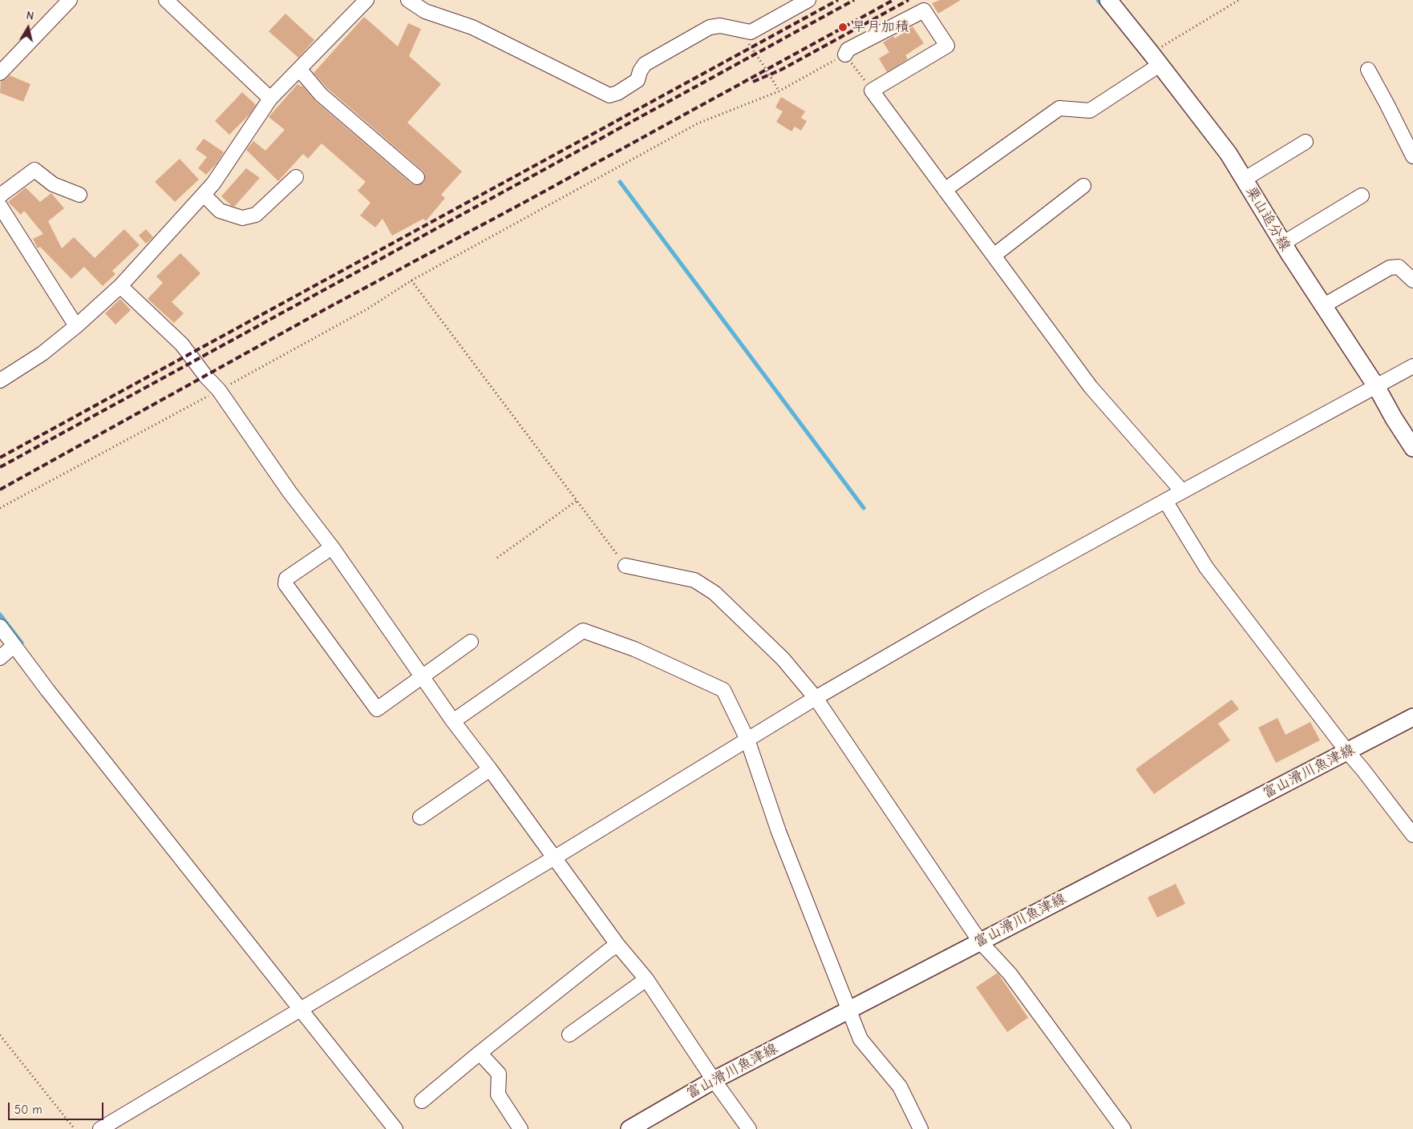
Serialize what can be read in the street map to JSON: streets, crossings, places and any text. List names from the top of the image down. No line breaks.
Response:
{"streets":{"main road":["栗山追分線","富山滑川魚津線"]},"places":["早月加積"],"scale_bar":"50 m","north":"top"}
